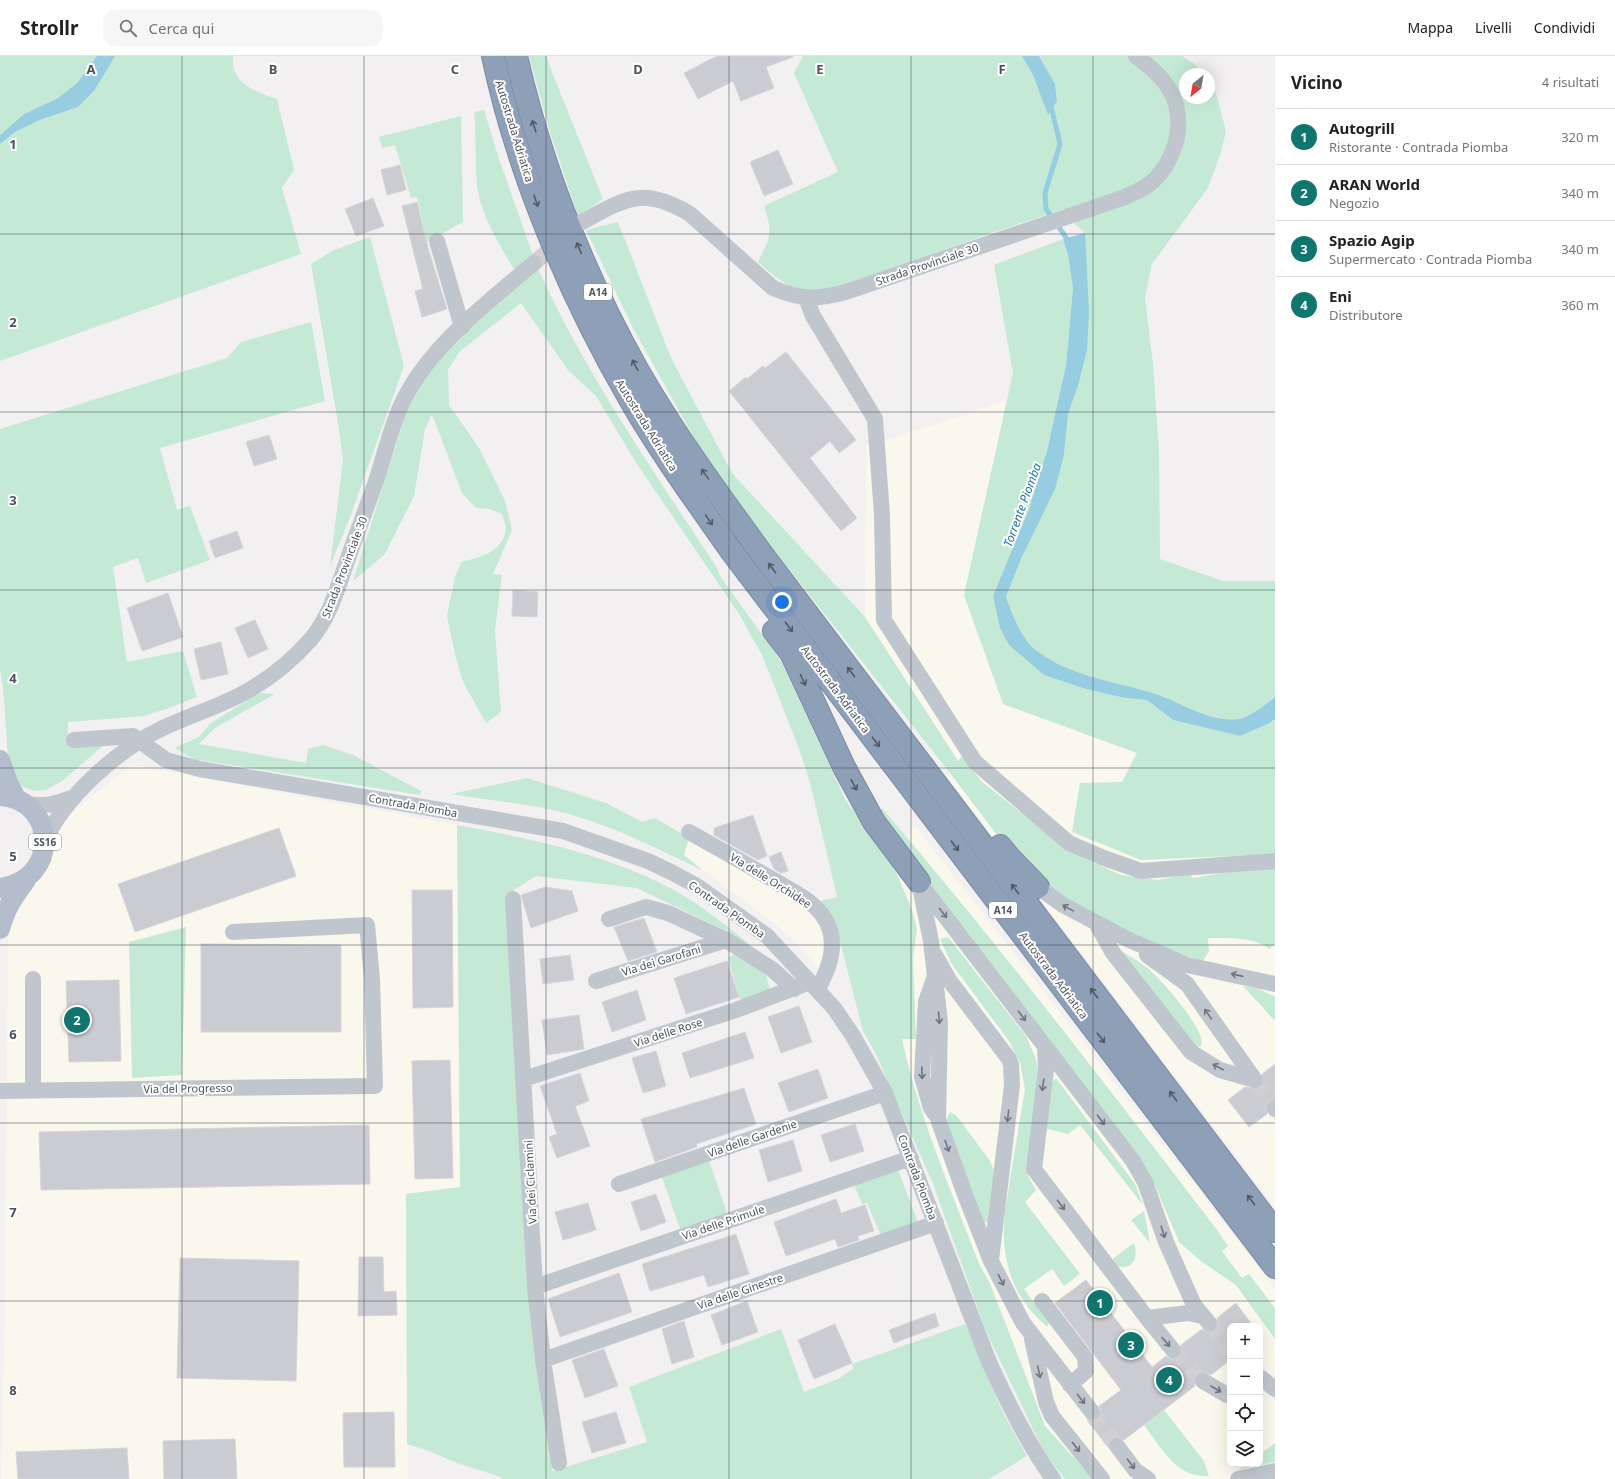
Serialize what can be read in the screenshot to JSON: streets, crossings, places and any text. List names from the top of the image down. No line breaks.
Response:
{"streets":{"highway":["Autostrada Adriatica","A14"],"main road":["SS16"],"street":["Strada Provinciale 30","Contrada Piomba","Via delle Orchidee","Via dei Garofani","Via delle Rose","Via del Progresso","Via delle Gardenie","Via dei Ciclamini","Via delle Primule","Via delle Ginestre"]},"crossings":[["Strada Provinciale 30","Contrada Piomba"],["Strada Provinciale 30","SS16"],["Contrada Piomba","Via delle Orchidee"],["Contrada Piomba","Via delle Rose"],["Contrada Piomba","Via delle Gardenie"],["Contrada Piomba","Via delle Primule"],["Contrada Piomba","Via delle Ginestre"],["Via delle Orchidee","Via delle Rose"],["Via delle Rose","Via dei Ciclamini"],["Via dei Ciclamini","Via delle Primule"],["Via dei Ciclamini","Via delle Ginestre"]],"water":["Torrente Piomba"],"north":"bottom left","page":{"header":"Strollr","search":"Cerca qui","nav":["Mappa","Livelli","Condividi"],"heading":["Vicino","4 risultati"],"list":[{"mark":"1","name":"Autogrill","note":"Ristorante · Contrada Piomba","value":"320 m"},{"mark":"2","name":"ARAN World","note":"Negozio","value":"340 m"},{"mark":"3","name":"Spazio Agip","note":"Supermercato · Contrada Piomba","value":"340 m"},{"mark":"4","name":"Eni","note":"Distributore","value":"360 m"}],"pins":["2","1","3","4"],"map_buttons":["+","−"]},"grid":{"columns":["A","B","C","D","E","F"],"rows":["1","2","3","4","5","6","7","8"]}}
